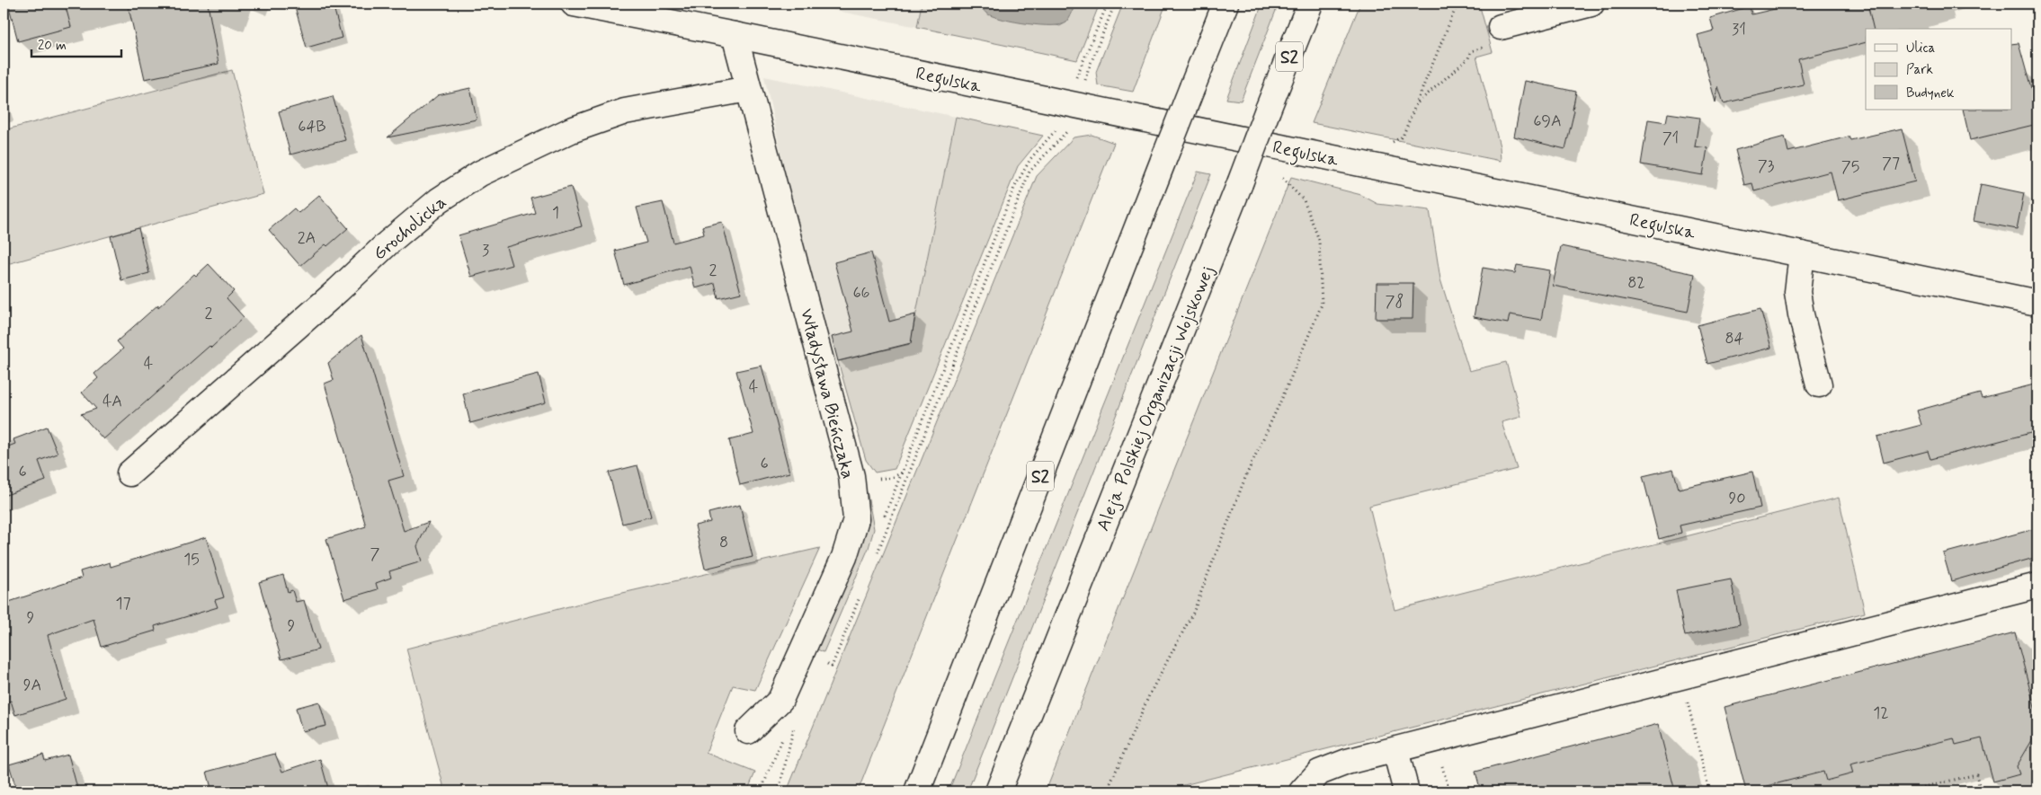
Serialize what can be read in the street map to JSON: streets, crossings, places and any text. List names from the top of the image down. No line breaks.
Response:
{"streets":{"main road":["S2","Regulska","Grocholicka","Władysława Bieńczaka","Aleja Polskiej Organizacji Wojskowej"]},"crossings":[["Regulska","Władysława Bieńczaka"],["Grocholicka","Władysława Bieńczaka"]],"house_numbers":["31","69A","64B","71","77","73","75","1","2A","3","2","82","66","78","2","84","4","4","4A","6","6","90","8","7","15","17","9","9","9A","12"],"legend":["Ulica","Park","Budynek"],"scale_bar":"20 m"}
